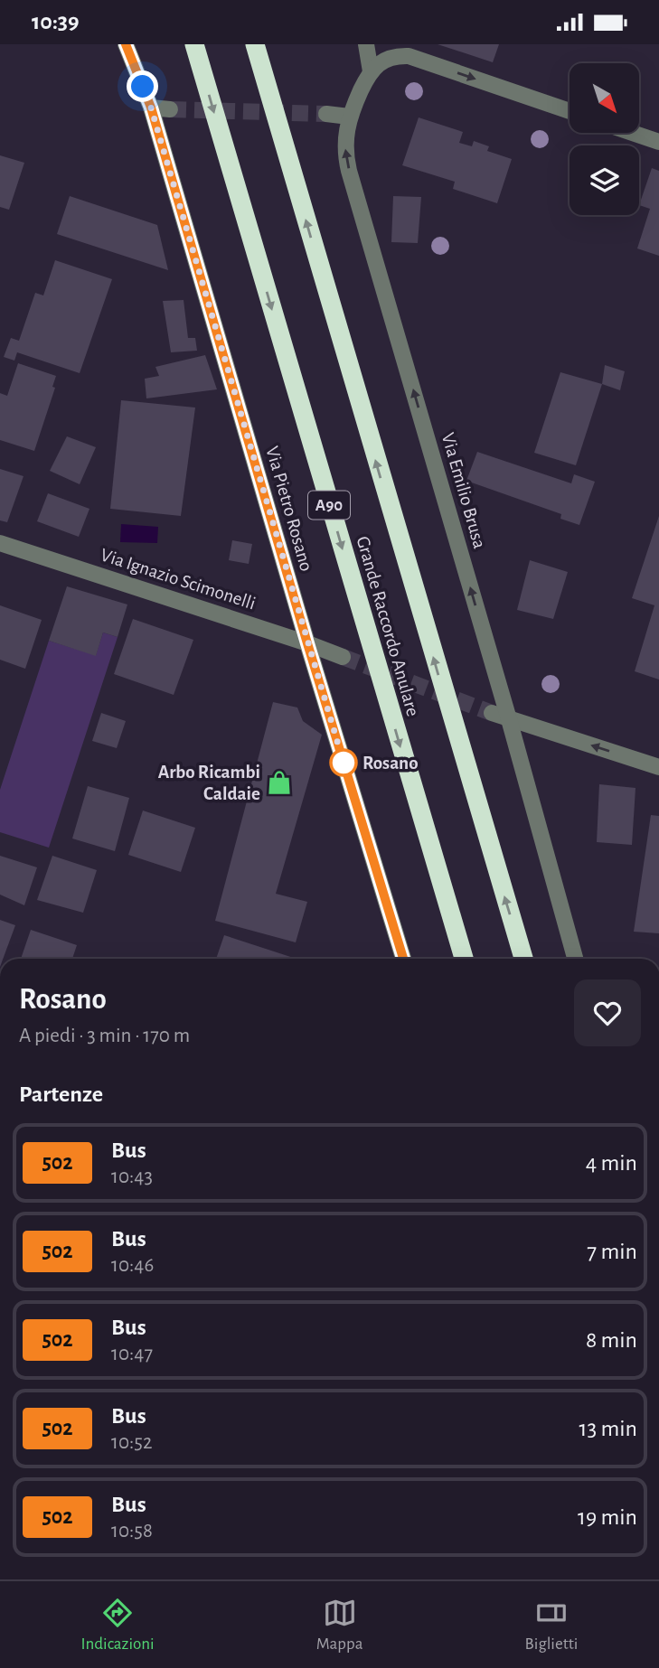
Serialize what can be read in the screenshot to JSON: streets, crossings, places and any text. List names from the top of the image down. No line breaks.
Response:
{"streets":{"highway":["A90","Grande Raccordo Anulare"],"street":["Via Emilio Brusa","Via Pietro Rosano","Via Ignazio Scimonelli"]},"crossings":[["Via Pietro Rosano","Via Ignazio Scimonelli"]],"one_way":["Via Emilio Brusa"],"places":{"other":["Rosano"],"shop":["Arbo Ricambi Caldaie"]},"lines":["bus line 502"],"north":"bottom right","page":{"status":"10:39","heading":[["Rosano","A piedi · 3 min · 170 m"],"Partenze"],"list":[{"mark":"502","name":"Bus","note":"10:43","value":"4 min"},{"mark":"502","name":"Bus","note":"10:46","value":"7 min"},{"mark":"502","name":"Bus","note":"10:47","value":"8 min"},{"mark":"502","name":"Bus","note":"10:52","value":"13 min"},{"mark":"502","name":"Bus","note":"10:58","value":"19 min"}],"tabs":["Indicazioni","Mappa","Biglietti"]}}
